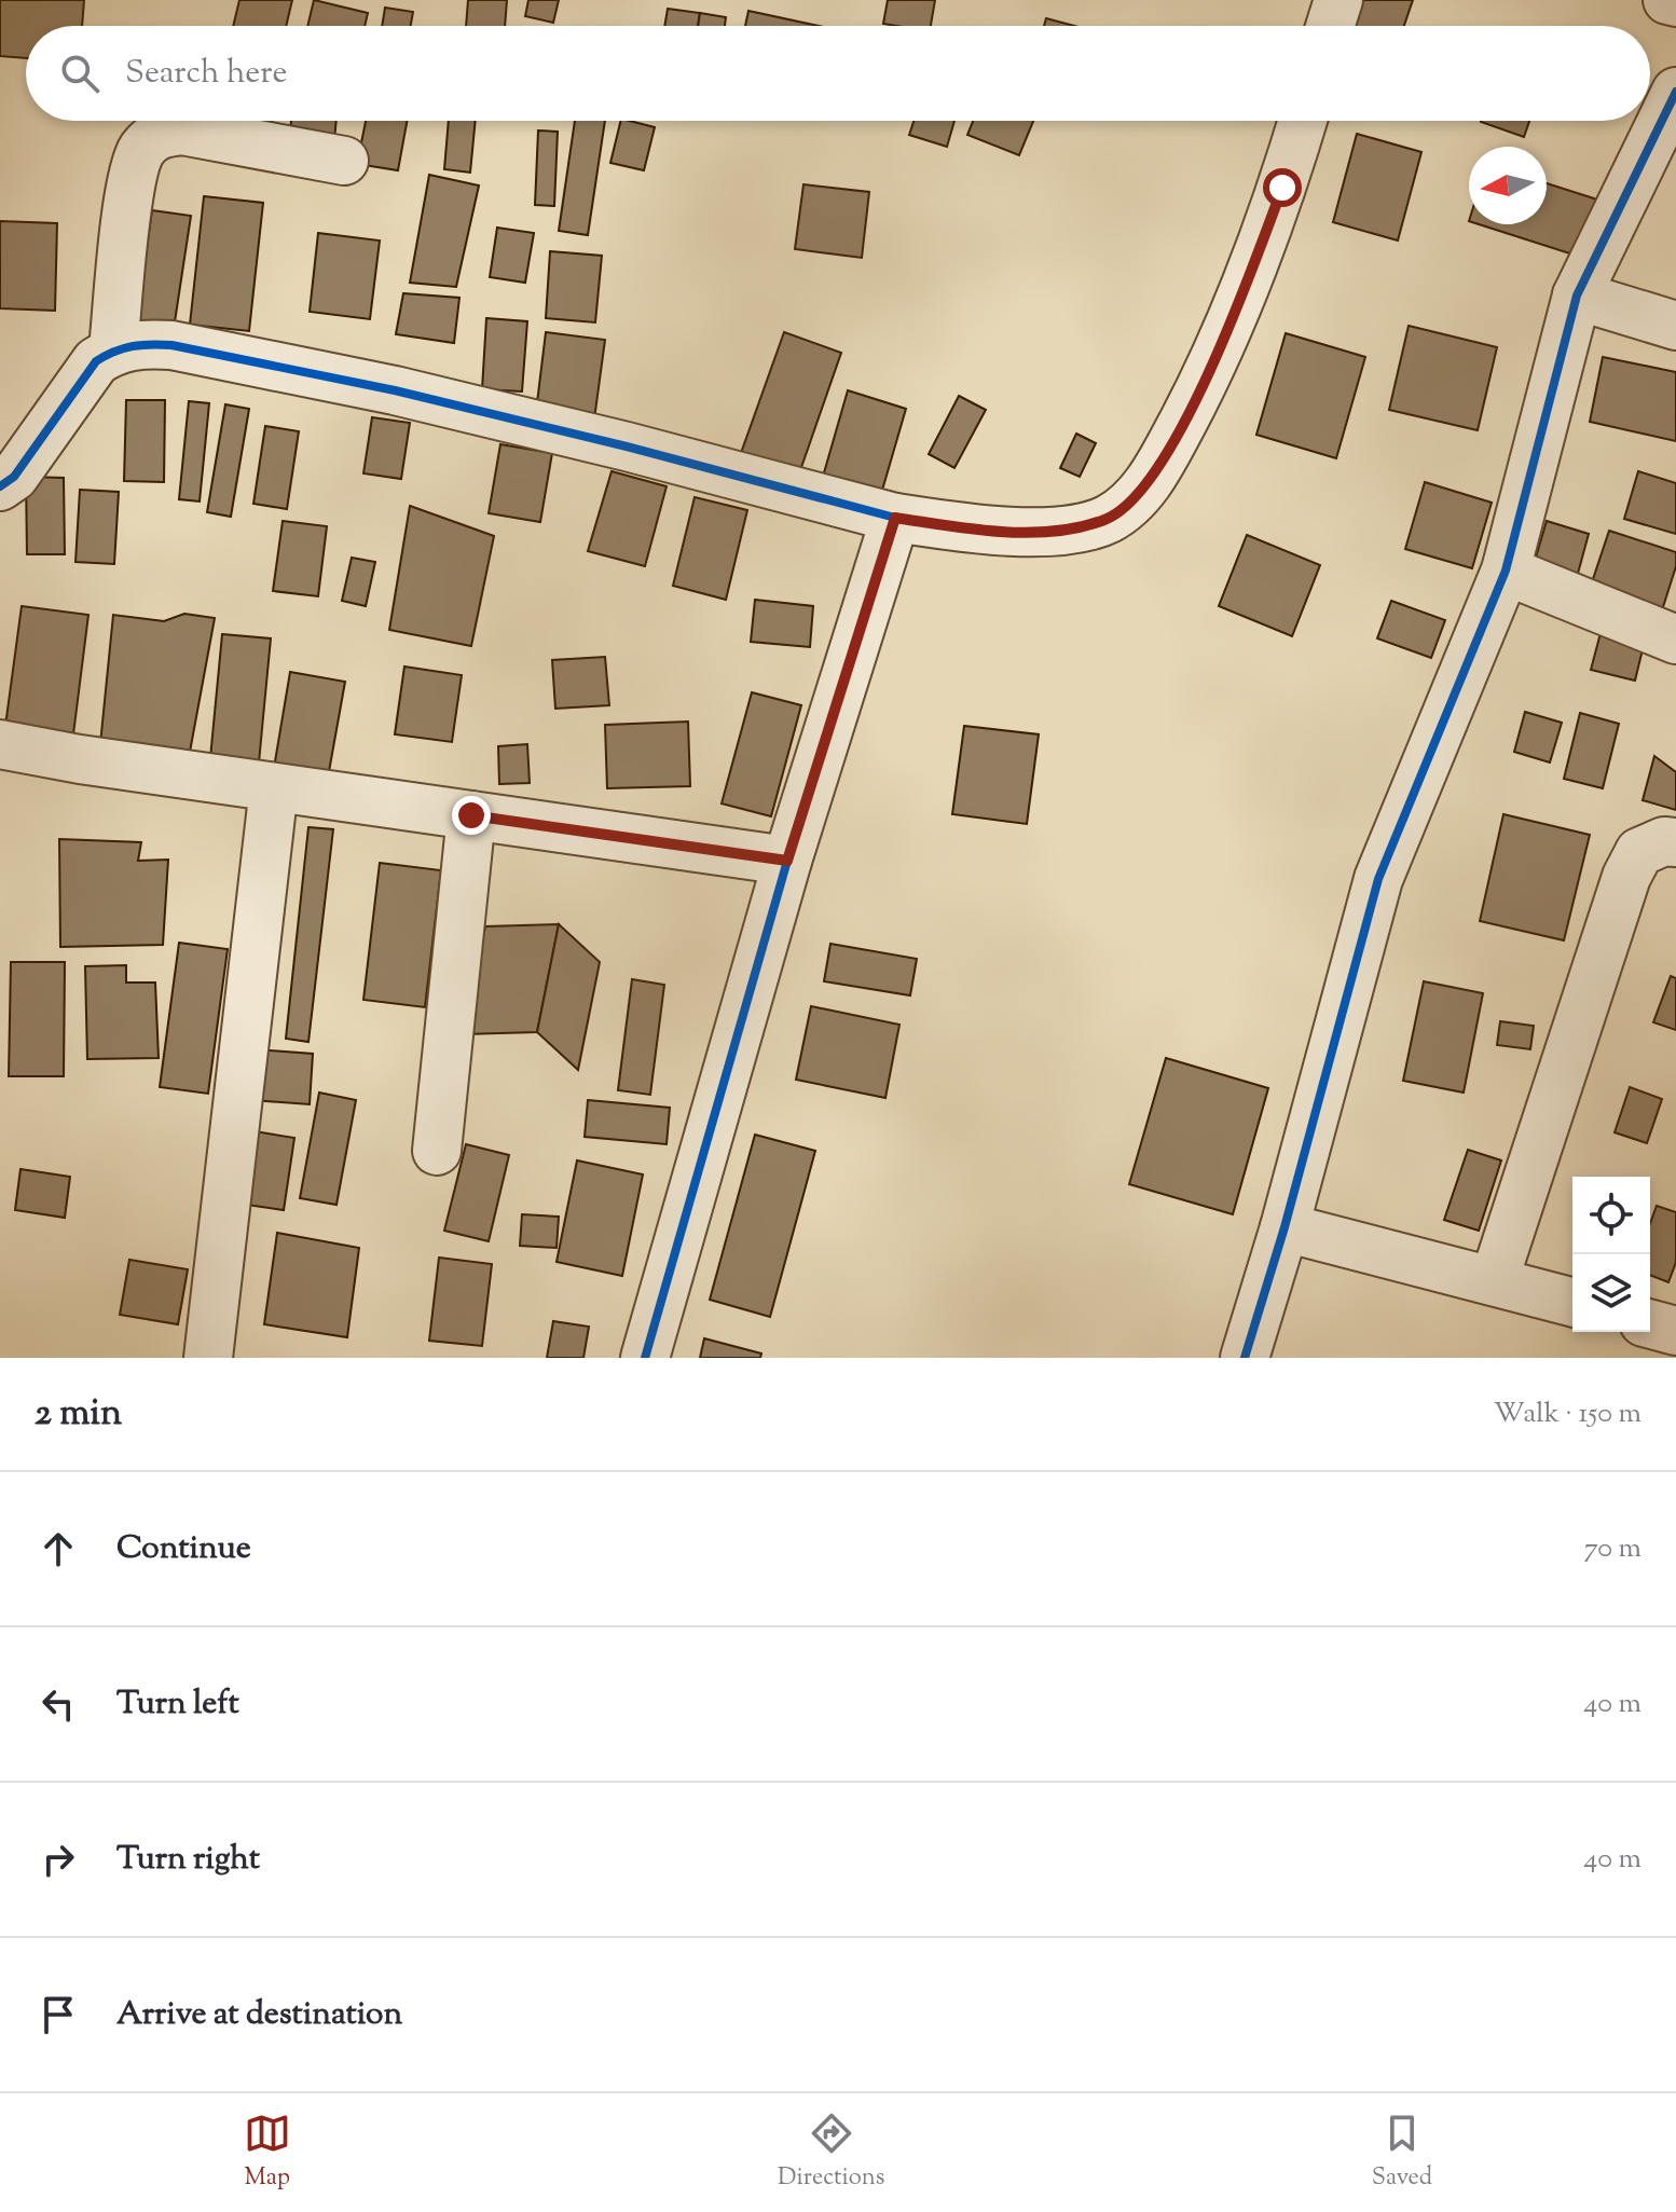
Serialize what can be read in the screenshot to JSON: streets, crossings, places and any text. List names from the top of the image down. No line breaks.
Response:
{"north":"left","page":{"search":"Search here","heading":["2 min","Walk · 150 m"],"list":[["Continue","70 m"],["Turn left","40 m"],["Turn right","40 m"],"Arrive at destination"],"nav":["Map","Directions","Saved"]}}
